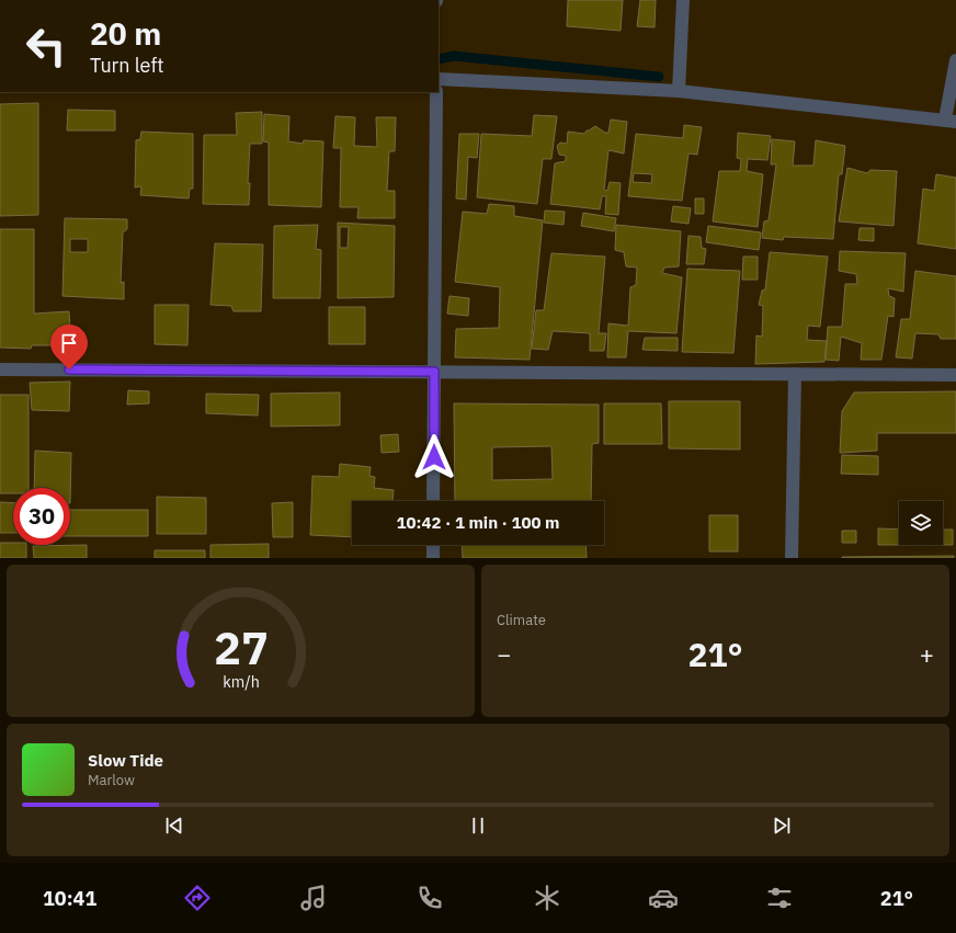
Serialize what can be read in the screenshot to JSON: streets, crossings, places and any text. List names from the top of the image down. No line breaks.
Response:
{"page":{"turn":["20 m","Turn left"],"limit":"30","trip":"10:42 · 1 min · 100 m","tile":"Climate","heat":["−","21°","+"],"song":["Slow Tide","Marlow"],"tabs":["10:41","21°"],"gauge":["27","km/h"]}}
